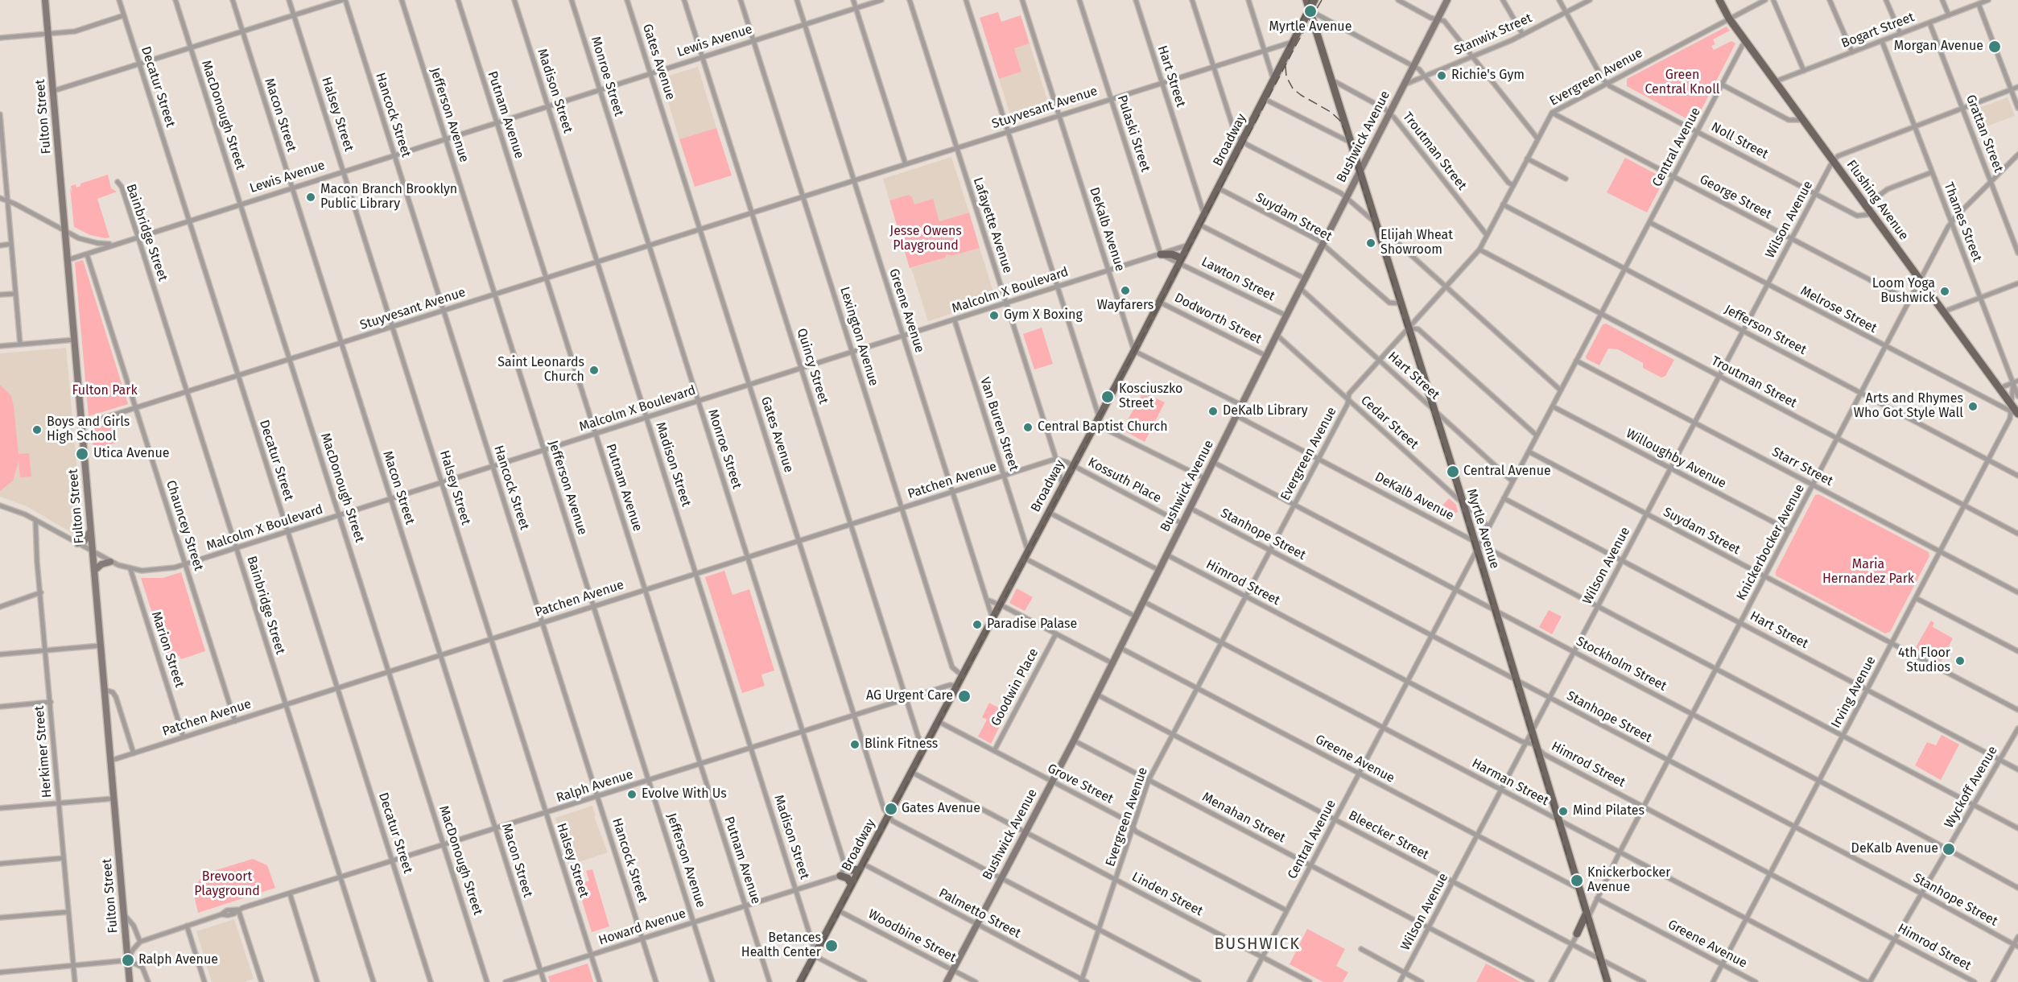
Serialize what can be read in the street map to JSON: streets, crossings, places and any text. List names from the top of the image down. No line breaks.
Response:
{"streets":{"main road":["Fulton Street","Bushwick Avenue","Broadway","Flushing Avenue","Myrtle Avenue"],"street":["Bogart Street","Stanwix Street","Lewis Avenue","Gates Avenue","Monroe Street","Hart Street","Evergreen Avenue","Decatur Street","Madison Street","Stuyvesant Avenue","Halsey Street","MacDonough Street","Macon Street","Hancock Street","Jefferson Avenue","Putnam Avenue","Pulaski Street","Grattan Street","Noll Street","Central Avenue","Troutman Street","George Street","Suydam Street","Wilson Avenue","Thames Street","Lafayette Avenue","DeKalb Avenue","Bainbridge Street","Lawton Street","Malcolm X Boulevard","Melrose Street","Greene Avenue","Dodworth Street","Jefferson Street","Lexington Avenue","Quincy Street","Cedar Street","Van Buren Street","Willoughby Avenue","Starr Street","Patchen Avenue","Kossuth Place","Chauncey Street","Stanhope Street","Knickerbocker Avenue","Himrod Street","Marion Street","Stockholm Street","Goodwin Place","Irving Avenue","Herkimer Street","Harman Street","Grove Street","Ralph Avenue","Wyckoff Avenue","Menahan Street","Bleecker Street","Linden Street","Palmetto Street","Howard Avenue","Woodbine Street"]},"crossings":[["Bogart Street","Grattan Street"],["Bogart Street","Flushing Avenue"],["Bogart Street","Thames Street"],["Stanwix Street","Bushwick Avenue"],["Lewis Avenue","Gates Avenue"],["Lewis Avenue","Monroe Street"],["Lewis Avenue","Decatur Street"],["Lewis Avenue","Madison Street"],["Lewis Avenue","Halsey Street"],["Lewis Avenue","MacDonough Street"],["Lewis Avenue","Macon Street"],["Lewis Avenue","Hancock Street"],["Lewis Avenue","Jefferson Avenue"],["Lewis Avenue","Putnam Avenue"],["Lewis Avenue","Fulton Street"],["Lewis Avenue","Bainbridge Street"],["Lewis Avenue","Greene Avenue"],["Lewis Avenue","Lexington Avenue"],["Lewis Avenue","Quincy Street"],["Lewis Avenue","Chauncey Street"],["Gates Avenue","Stuyvesant Avenue"],["Gates Avenue","Broadway"],["Gates Avenue","Malcolm X Boulevard"],["Gates Avenue","Patchen Avenue"],["Gates Avenue","Ralph Avenue"],["Monroe Street","Stuyvesant Avenue"],["Monroe Street","Malcolm X Boulevard"],["Monroe Street","Patchen Avenue"],["Monroe Street","Ralph Avenue"],["Hart Street","Evergreen Avenue"],["Hart Street","Stuyvesant Avenue"],["Hart Street","Bushwick Avenue"],["Hart Street","Broadway"],["Hart Street","Central Avenue"],["Hart Street","Wilson Avenue"],["Hart Street","Myrtle Avenue"],["Hart Street","Knickerbocker Avenue"],["Hart Street","Irving Avenue"],["Hart Street","Wyckoff Avenue"],["Evergreen Avenue","Noll Street"],["Evergreen Avenue","Troutman Street"],["Evergreen Avenue","George Street"],["Evergreen Avenue","Flushing Avenue"],["Evergreen Avenue","DeKalb Avenue"],["Evergreen Avenue","Greene Avenue"],["Evergreen Avenue","Jefferson Street"],["Evergreen Avenue","Cedar Street"],["Evergreen Avenue","Myrtle Avenue"],["Evergreen Avenue","Stanhope Street"],["Evergreen Avenue","Himrod Street"],["Evergreen Avenue","Stockholm Street"],["Evergreen Avenue","Harman Street"],["Evergreen Avenue","Grove Street"],["Evergreen Avenue","Menahan Street"],["Evergreen Avenue","Bleecker Street"],["Evergreen Avenue","Linden Street"],["Evergreen Avenue","Palmetto Street"],["Decatur Street","Stuyvesant Avenue"],["Decatur Street","Malcolm X Boulevard"],["Decatur Street","Patchen Avenue"],["Decatur Street","Ralph Avenue"],["Madison Street","Stuyvesant Avenue"],["Madison Street","Broadway"],["Madison Street","Malcolm X Boulevard"],["Madison Street","Patchen Avenue"],["Madison Street","Ralph Avenue"],["Madison Street","Howard Avenue"],["Stuyvesant Avenue","Halsey Street"],["Stuyvesant Avenue","MacDonough Street"],["Stuyvesant Avenue","Macon Street"],["Stuyvesant Avenue","Hancock Street"],["Stuyvesant Avenue","Jefferson Avenue"],["Stuyvesant Avenue","Putnam Avenue"],["Stuyvesant Avenue","Fulton Street"],["Stuyvesant Avenue","Pulaski Street"],["Stuyvesant Avenue","Broadway"],["Stuyvesant Avenue","Lafayette Avenue"],["Stuyvesant Avenue","DeKalb Avenue"],["Stuyvesant Avenue","Bainbridge Street"],["Stuyvesant Avenue","Greene Avenue"],["Stuyvesant Avenue","Lexington Avenue"],["Stuyvesant Avenue","Quincy Street"],["Stuyvesant Avenue","Chauncey Street"],["Halsey Street","Malcolm X Boulevard"],["Halsey Street","Patchen Avenue"],["Halsey Street","Ralph Avenue"],["Halsey Street","Howard Avenue"],["MacDonough Street","Malcolm X Boulevard"],["MacDonough Street","Patchen Avenue"],["MacDonough Street","Ralph Avenue"],["Macon Street","Malcolm X Boulevard"],["Macon Street","Patchen Avenue"],["Macon Street","Ralph Avenue"],["Macon Street","Howard Avenue"],["Hancock Street","Malcolm X Boulevard"],["Hancock Street","Patchen Avenue"],["Hancock Street","Ralph Avenue"],["Hancock Street","Howard Avenue"],["Jefferson Avenue","Malcolm X Boulevard"],["Jefferson Avenue","Patchen Avenue"],["Jefferson Avenue","Ralph Avenue"],["Jefferson Avenue","Howard Avenue"],["Putnam Avenue","Malcolm X Boulevard"],["Putnam Avenue","Patchen Avenue"],["Putnam Avenue","Ralph Avenue"],["Putnam Avenue","Howard Avenue"],["Fulton Street","Malcolm X Boulevard"],["Fulton Street","Patchen Avenue"],["Pulaski Street","Malcolm X Boulevard"],["Grattan Street","Knickerbocker Avenue"],["Bushwick Avenue","Troutman Street"],["Bushwick Avenue","Suydam Street"],["Bushwick Avenue","DeKalb Avenue"],["Bushwick Avenue","Lawton Street"],["Bushwick Avenue","Greene Avenue"],["Bushwick Avenue","Dodworth Street"],["Bushwick Avenue","Cedar Street"],["Bushwick Avenue","Kossuth Place"],["Bushwick Avenue","Myrtle Avenue"],["Bushwick Avenue","Stanhope Street"],["Bushwick Avenue","Himrod Street"],["Bushwick Avenue","Stockholm Street"],["Bushwick Avenue","Harman Street"],["Bushwick Avenue","Grove Street"],["Bushwick Avenue","Menahan Street"],["Bushwick Avenue","Bleecker Street"],["Bushwick Avenue","Linden Street"],["Bushwick Avenue","Palmetto Street"],["Bushwick Avenue","Woodbine Street"],["Broadway","Suydam Street"],["Broadway","Lafayette Avenue"],["Broadway","DeKalb Avenue"],["Broadway","Lawton Street"],["Broadway","Malcolm X Boulevard"],["Broadway","Greene Avenue"],["Broadway","Dodworth Street"],["Broadway","Lexington Avenue"],["Broadway","Quincy Street"],["Broadway","Van Buren Street"],["Broadway","Kossuth Place"],["Broadway","Myrtle Avenue"],["Broadway","Grove Street"],["Broadway","Ralph Avenue"],["Broadway","Linden Street"],["Broadway","Palmetto Street"],["Broadway","Woodbine Street"],["Noll Street","Central Avenue"],["Noll Street","Flushing Avenue"],["Noll Street","Wilson Avenue"],["Central Avenue","Troutman Street"],["Central Avenue","George Street"],["Central Avenue","Flushing Avenue"],["Central Avenue","Suydam Street"],["Central Avenue","DeKalb Avenue"],["Central Avenue","Melrose Street"],["Central Avenue","Greene Avenue"],["Central Avenue","Jefferson Street"],["Central Avenue","Cedar Street"],["Central Avenue","Willoughby Avenue"],["Central Avenue","Starr Street"],["Central Avenue","Myrtle Avenue"],["Central Avenue","Stanhope Street"],["Central Avenue","Himrod Street"],["Central Avenue","Stockholm Street"],["Central Avenue","Harman Street"],["Central Avenue","Grove Street"],["Central Avenue","Menahan Street"],["Central Avenue","Bleecker Street"],["Central Avenue","Linden Street"],["Troutman Street","Wilson Avenue"],["Troutman Street","Myrtle Avenue"],["Troutman Street","Knickerbocker Avenue"],["Troutman Street","Irving Avenue"],["George Street","Wilson Avenue"],["George Street","Knickerbocker Avenue"],["Flushing Avenue","Wilson Avenue"],["Flushing Avenue","Thames Street"],["Flushing Avenue","Melrose Street"],["Flushing Avenue","Knickerbocker Avenue"],["Flushing Avenue","Irving Avenue"],["Suydam Street","Wilson Avenue"],["Suydam Street","Myrtle Avenue"],["Suydam Street","Knickerbocker Avenue"],["Suydam Street","Irving Avenue"],["Wilson Avenue","DeKalb Avenue"],["Wilson Avenue","Melrose Street"],["Wilson Avenue","Greene Avenue"],["Wilson Avenue","Jefferson Street"],["Wilson Avenue","Willoughby Avenue"],["Wilson Avenue","Starr Street"],["Wilson Avenue","Myrtle Avenue"],["Wilson Avenue","Stanhope Street"],["Wilson Avenue","Himrod Street"],["Wilson Avenue","Stockholm Street"],["Wilson Avenue","Harman Street"],["Wilson Avenue","Menahan Street"],["Wilson Avenue","Bleecker Street"],["Thames Street","Melrose Street"],["Thames Street","Knickerbocker Avenue"],["Thames Street","Irving Avenue"],["Lafayette Avenue","Malcolm X Boulevard"],["Lafayette Avenue","Patchen Avenue"],["Lafayette Avenue","Kossuth Place"],["DeKalb Avenue","Malcolm X Boulevard"],["DeKalb Avenue","Myrtle Avenue"],["DeKalb Avenue","Knickerbocker Avenue"],["DeKalb Avenue","Irving Avenue"],["DeKalb Avenue","Wyckoff Avenue"],["Bainbridge Street","Malcolm X Boulevard"],["Bainbridge Street","Patchen Avenue"],["Bainbridge Street","Ralph Avenue"],["Malcolm X Boulevard","Greene Avenue"],["Malcolm X Boulevard","Lexington Avenue"],["Malcolm X Boulevard","Quincy Street"],["Malcolm X Boulevard","Van Buren Street"],["Malcolm X Boulevard","Chauncey Street"],["Malcolm X Boulevard","Marion Street"],["Melrose Street","Knickerbocker Avenue"],["Melrose Street","Irving Avenue"],["Greene Avenue","Patchen Avenue"],["Greene Avenue","Myrtle Avenue"],["Greene Avenue","Knickerbocker Avenue"],["Greene Avenue","Irving Avenue"],["Jefferson Street","Knickerbocker Avenue"],["Jefferson Street","Irving Avenue"],["Lexington Avenue","Patchen Avenue"],["Quincy Street","Patchen Avenue"],["Quincy Street","Ralph Avenue"],["Cedar Street","Myrtle Avenue"],["Van Buren Street","Patchen Avenue"],["Willoughby Avenue","Knickerbocker Avenue"],["Starr Street","Knickerbocker Avenue"],["Starr Street","Irving Avenue"],["Patchen Avenue","Kossuth Place"],["Patchen Avenue","Chauncey Street"],["Patchen Avenue","Marion Street"],["Myrtle Avenue","Stanhope Street"],["Myrtle Avenue","Knickerbocker Avenue"],["Myrtle Avenue","Himrod Street"],["Myrtle Avenue","Stockholm Street"],["Myrtle Avenue","Harman Street"],["Myrtle Avenue","Bleecker Street"],["Stanhope Street","Knickerbocker Avenue"],["Stanhope Street","Irving Avenue"],["Stanhope Street","Wyckoff Avenue"],["Knickerbocker Avenue","Himrod Street"],["Knickerbocker Avenue","Stockholm Street"],["Knickerbocker Avenue","Harman Street"],["Himrod Street","Irving Avenue"],["Himrod Street","Wyckoff Avenue"],["Stockholm Street","Irving Avenue"],["Stockholm Street","Wyckoff Avenue"],["Goodwin Place","Grove Street"],["Irving Avenue","Harman Street"],["Harman Street","Wyckoff Avenue"]],"districts":["BUSHWICK"],"parks":["Green Central Knoll","Jesse Owens Playground","Fulton Park","Maria Hernandez Park","Brevoort Playground"],"places":["Myrtle Avenue","Morgan Avenue","Richie's Gym","Macon Branch Brooklyn Public Library","Elijah Wheat Showroom","Wayfarers","Loom Yoga Bushwick","Gym X Boxing","Saint Leonards Church","Kosciuszko Street","Arts and Rhymes Who Got Style Wall","DeKalb Library","Central Baptist Church","Boys and Girls High School","Utica Avenue","Central Avenue","Paradise Palase","4th Floor Studios","AG Urgent Care","Blink Fitness","Evolve With Us","Gates Avenue","Mind Pilates","DeKalb Avenue","Knickerbocker Avenue","Betances Health Center","Ralph Avenue"]}
